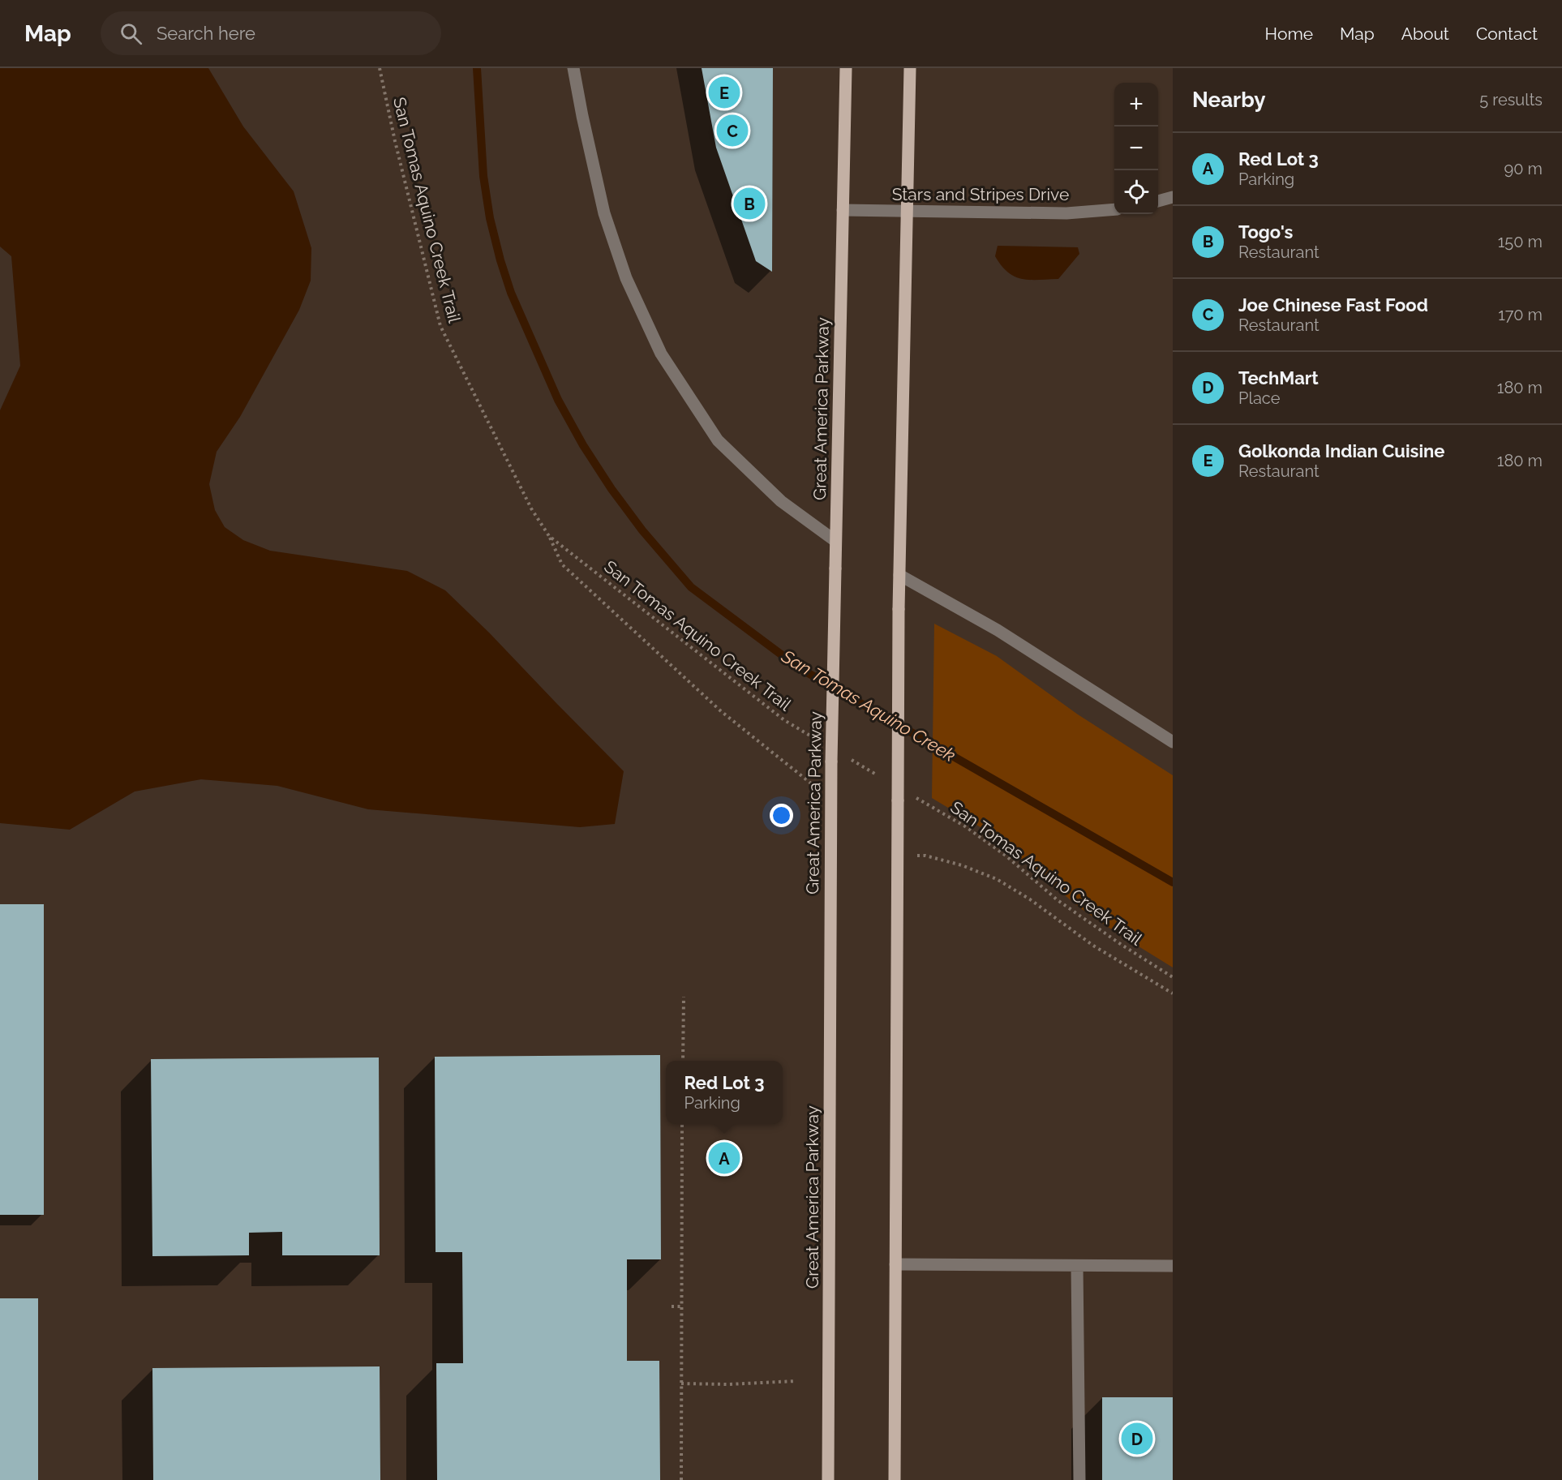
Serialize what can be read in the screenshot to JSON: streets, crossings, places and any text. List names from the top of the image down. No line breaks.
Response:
{"streets":{"main road":["Great America Parkway"],"street":["Stars and Stripes Drive"],"path":["San Tomas Aquino Creek Trail"]},"crossings":[["Stars and Stripes Drive","Great America Parkway"],["San Tomas Aquino Creek Trail","Great America Parkway"]],"water":["San Tomas Aquino Creek"],"page":{"header":"Map","search":"Search here","nav":["Home","Map","About","Contact"],"heading":["Nearby","5 results"],"pins":["E","C","B","A","D"],"map_buttons":["+","−"],"list":[{"mark":"A","name":"Red Lot 3","note":"Parking","value":"90 m"},{"mark":"B","name":"Togo's","note":"Restaurant","value":"150 m"},{"mark":"C","name":"Joe Chinese Fast Food","note":"Restaurant","value":"170 m"},{"mark":"D","name":"TechMart","note":"Place","value":"180 m"},{"mark":"E","name":"Golkonda Indian Cuisine","note":"Restaurant","value":"180 m"}],"popup":["Red Lot 3","Parking"]}}
